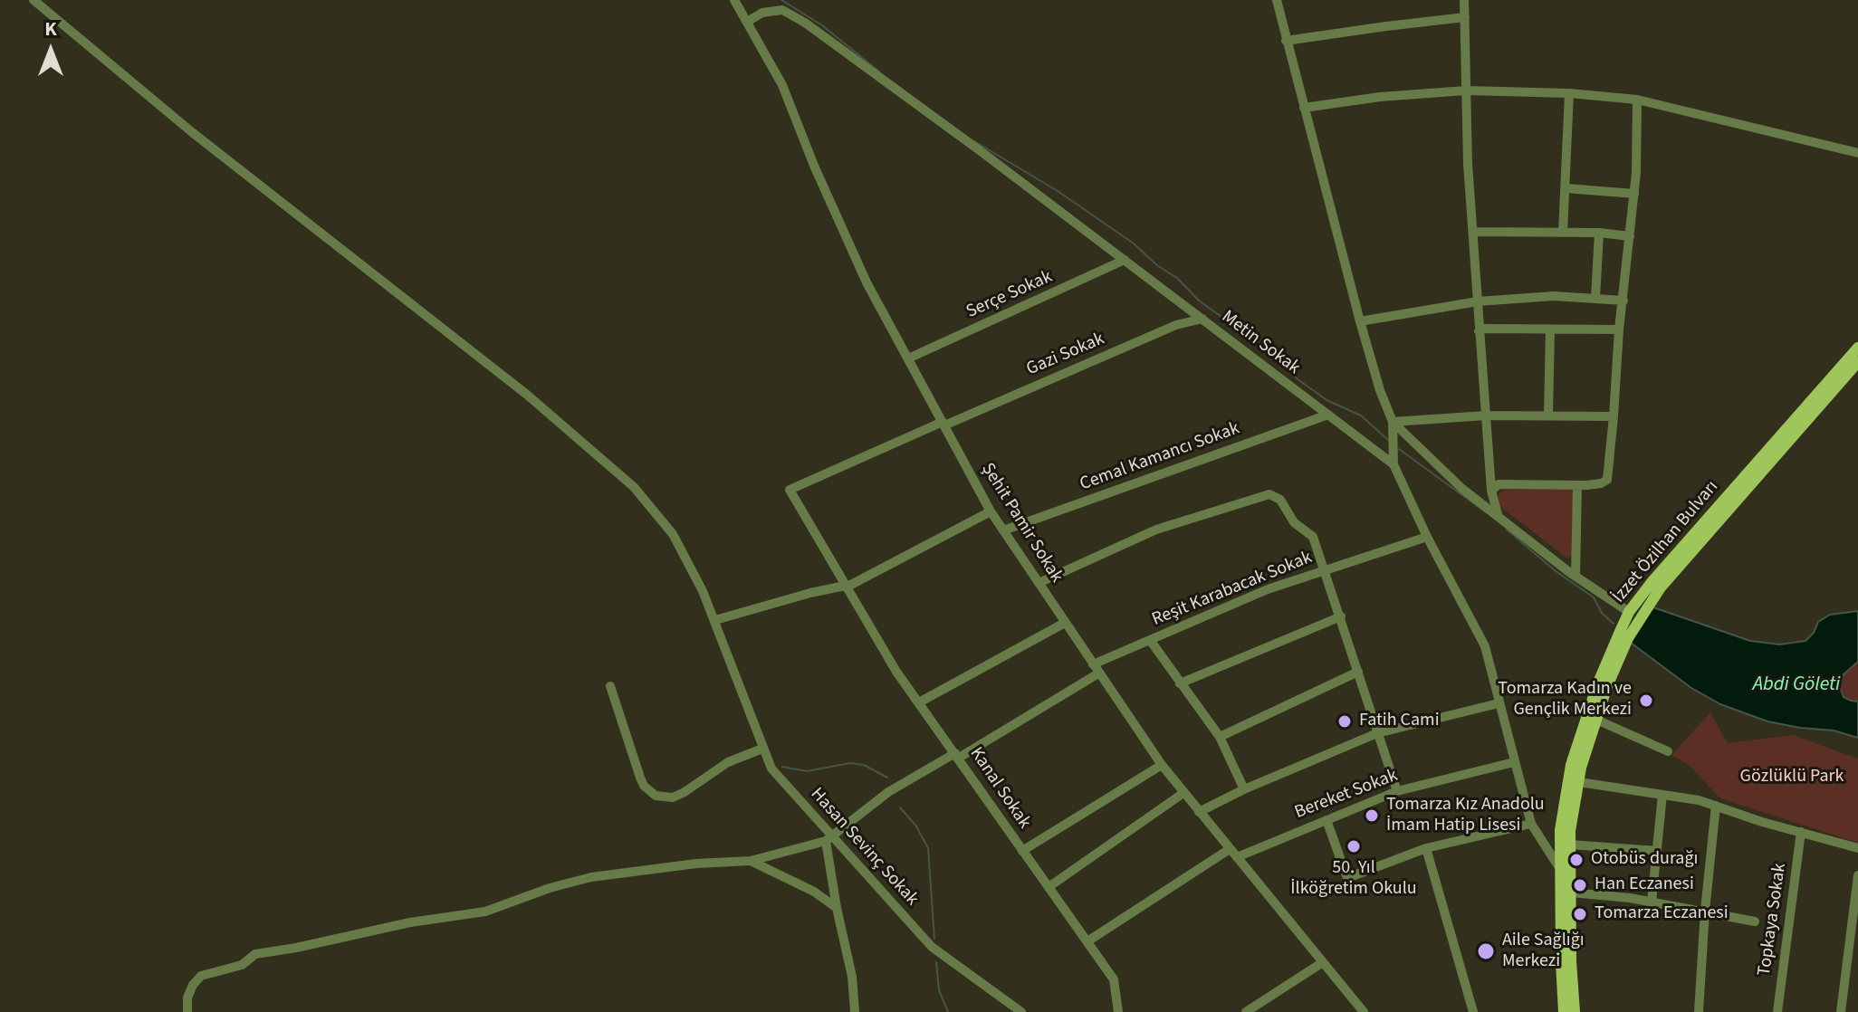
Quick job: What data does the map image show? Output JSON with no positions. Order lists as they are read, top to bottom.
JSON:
{
  "streets": {
    "main road": ["İzzet Özilhan Bulvarı"],
    "street": [
      "Serçe Sokak",
      "Metin Sokak",
      "Gazi Sokak",
      "Cemal Kamancı Sokak",
      "Şehit Pamir Sokak",
      "Reşit Karabacak Sokak",
      "Kanal Sokak",
      "Bereket Sokak",
      "Hasan Sevinç Sokak",
      "Topkaya Sokak"
    ]
  },
  "crossings": [
    ["Serçe Sokak", "Metin Sokak"],
    ["Serçe Sokak", "Şehit Pamir Sokak"],
    ["Metin Sokak", "Gazi Sokak"],
    ["Metin Sokak", "Cemal Kamancı Sokak"],
    ["Metin Sokak", "Şehit Pamir Sokak"],
    ["Metin Sokak", "İzzet Özilhan Bulvarı"],
    ["Metin Sokak", "Reşit Karabacak Sokak"],
    ["Metin Sokak", "Bereket Sokak"],
    ["Gazi Sokak", "Şehit Pamir Sokak"],
    ["Gazi Sokak", "Kanal Sokak"],
    ["Cemal Kamancı Sokak", "Şehit Pamir Sokak"],
    ["Şehit Pamir Sokak", "Reşit Karabacak Sokak"],
    ["Şehit Pamir Sokak", "Bereket Sokak"],
    ["Reşit Karabacak Sokak", "Kanal Sokak"],
    ["Reşit Karabacak Sokak", "Hasan Sevinç Sokak"],
    ["Kanal Sokak", "Bereket Sokak"]
  ],
  "water": ["Abdi Göleti"],
  "parks": ["Gözlüklü Park"],
  "places": [
    "Tomarza Kadın ve Gençlik Merkezi",
    "Fatih Cami",
    "Tomarza Kız Anadolu İmam Hatip Lisesi",
    "50. Yıl İlköğretim Okulu",
    "Otobüs durağı",
    "Han Eczanesi",
    "Tomarza Eczanesi",
    "Aile Sağlığı Merkezi"
  ],
  "north": "top"
}
